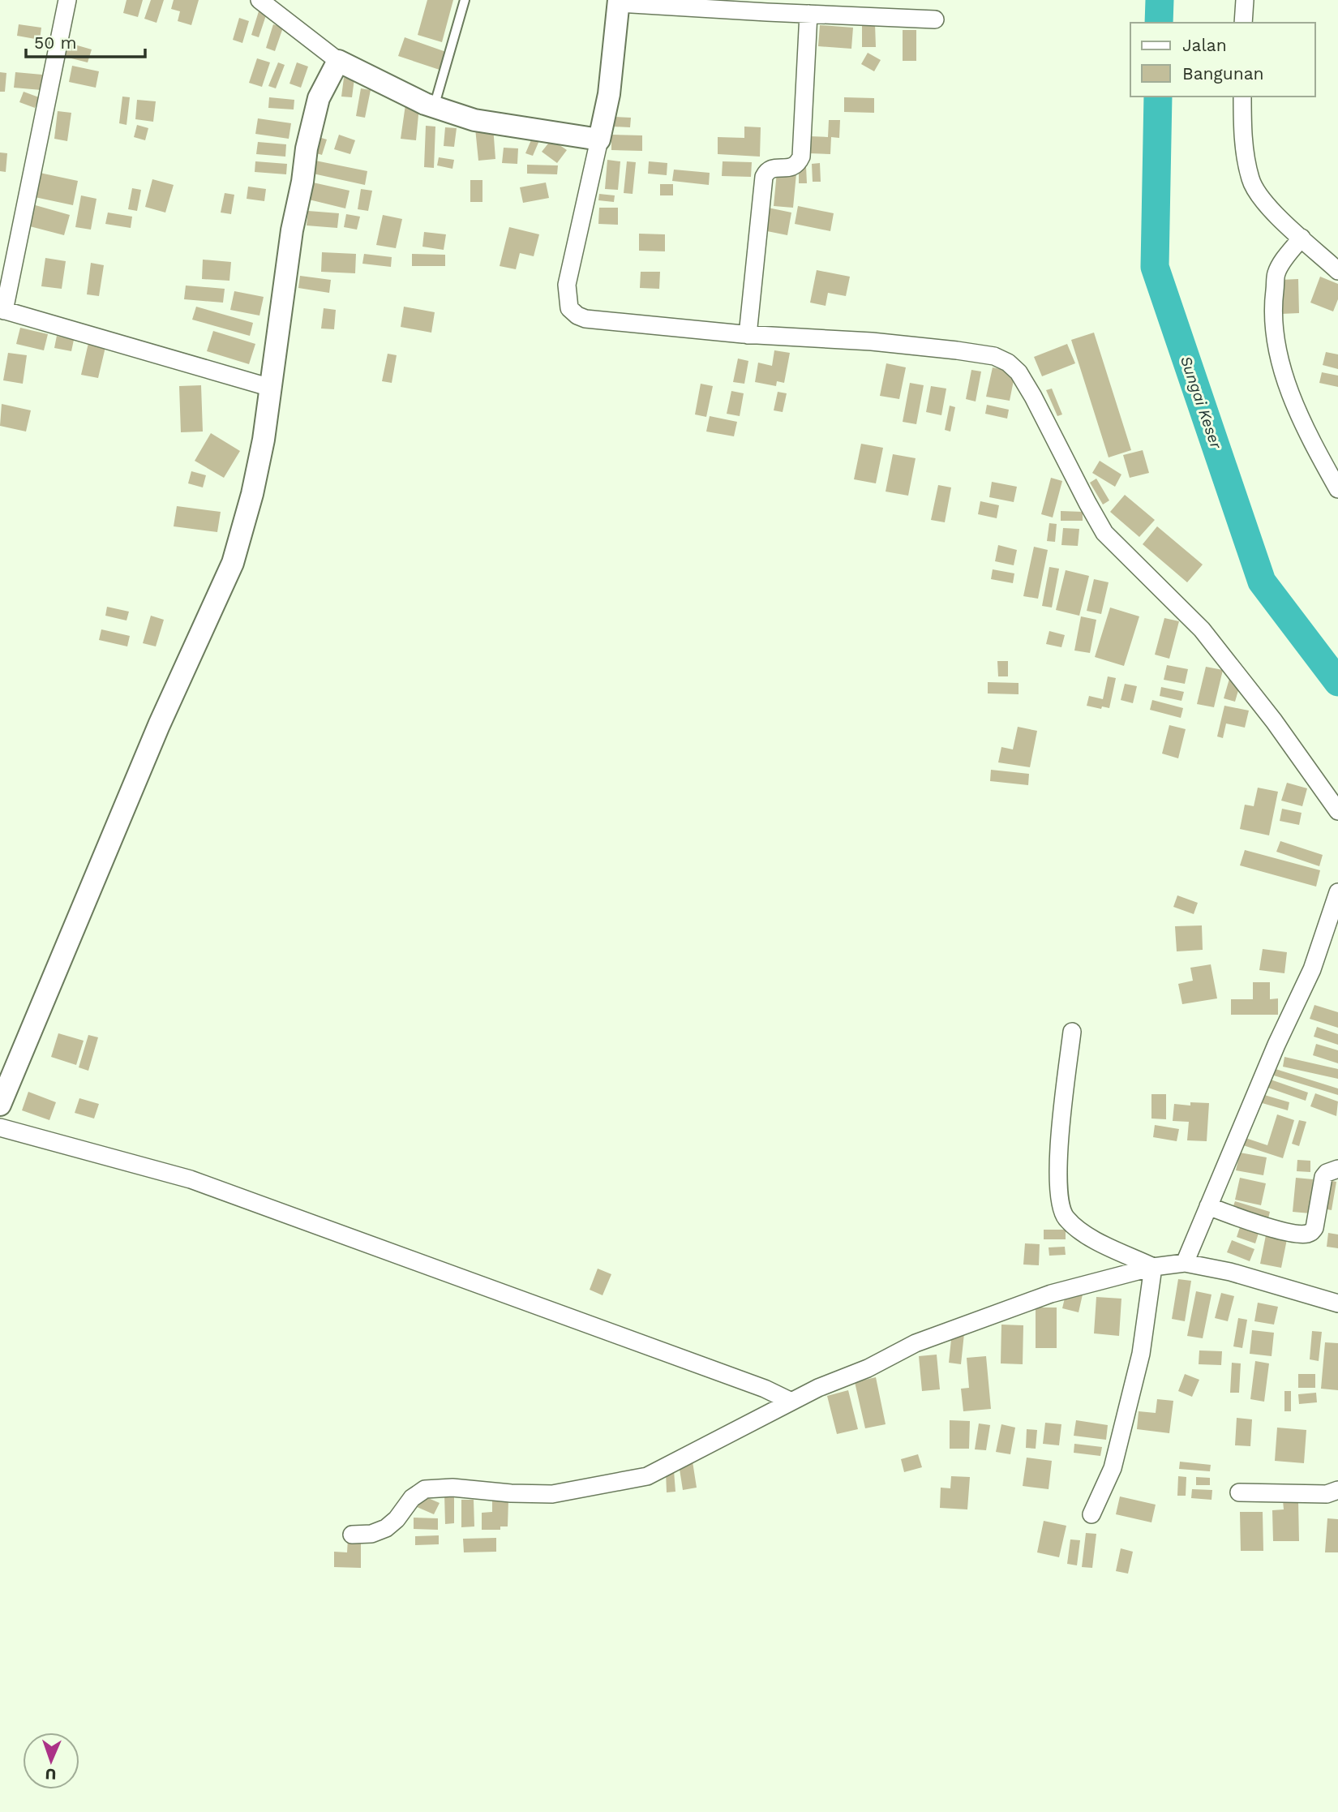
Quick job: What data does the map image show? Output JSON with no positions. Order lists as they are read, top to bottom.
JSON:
{
  "water": ["Sungai Keser"],
  "legend": ["Jalan", "Bangunan"],
  "scale_bar": "50 m",
  "north": "bottom"
}
